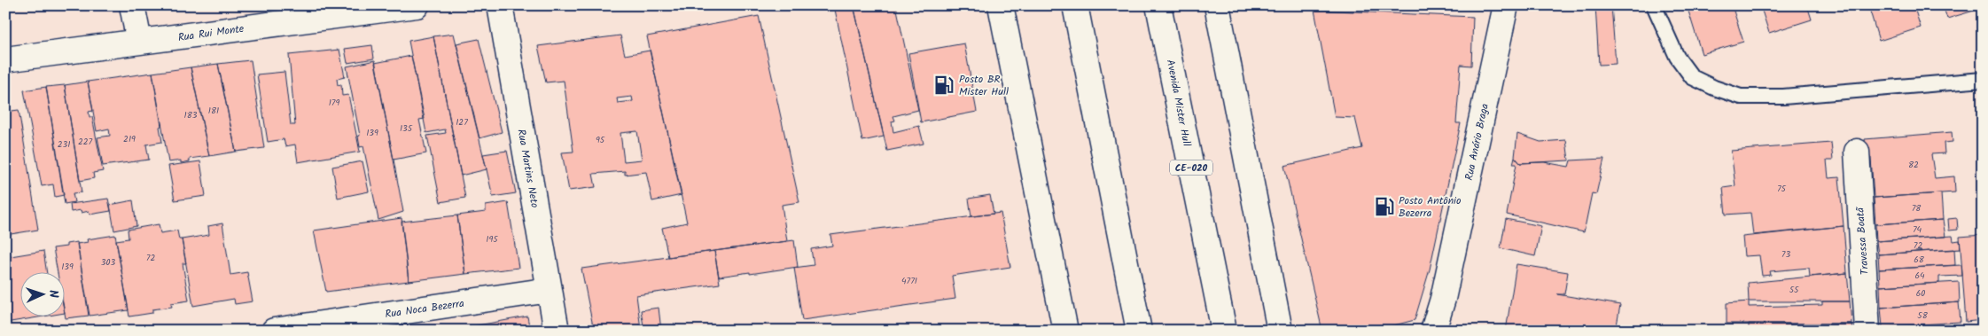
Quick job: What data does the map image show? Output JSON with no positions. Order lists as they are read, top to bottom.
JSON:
{
  "streets": {
    "main road": [
      "Rua Rui Monte",
      "Avenida Mister Hull",
      "Rua Anário Braga",
      "CE-020",
      "Rua Martins Neto",
      "Travessa Boatã",
      "Rua Noca Bezerra"
    ]
  },
  "crossings": [
    ["Rua Martins Neto", "Rua Noca Bezerra"]
  ],
  "places": {
    "fuel station": ["Posto BR Mister Hull", "Posto Antônio Bezerra"]
  },
  "house_numbers": [
    "179",
    "181",
    "183",
    "127",
    "135",
    "139",
    "219",
    "95",
    "227",
    "231",
    "82",
    "75",
    "78",
    "74",
    "195",
    "72",
    "73",
    "72",
    "68",
    "303",
    "139",
    "64",
    "4771",
    "55",
    "60",
    "58"
  ],
  "north": "right"
}
